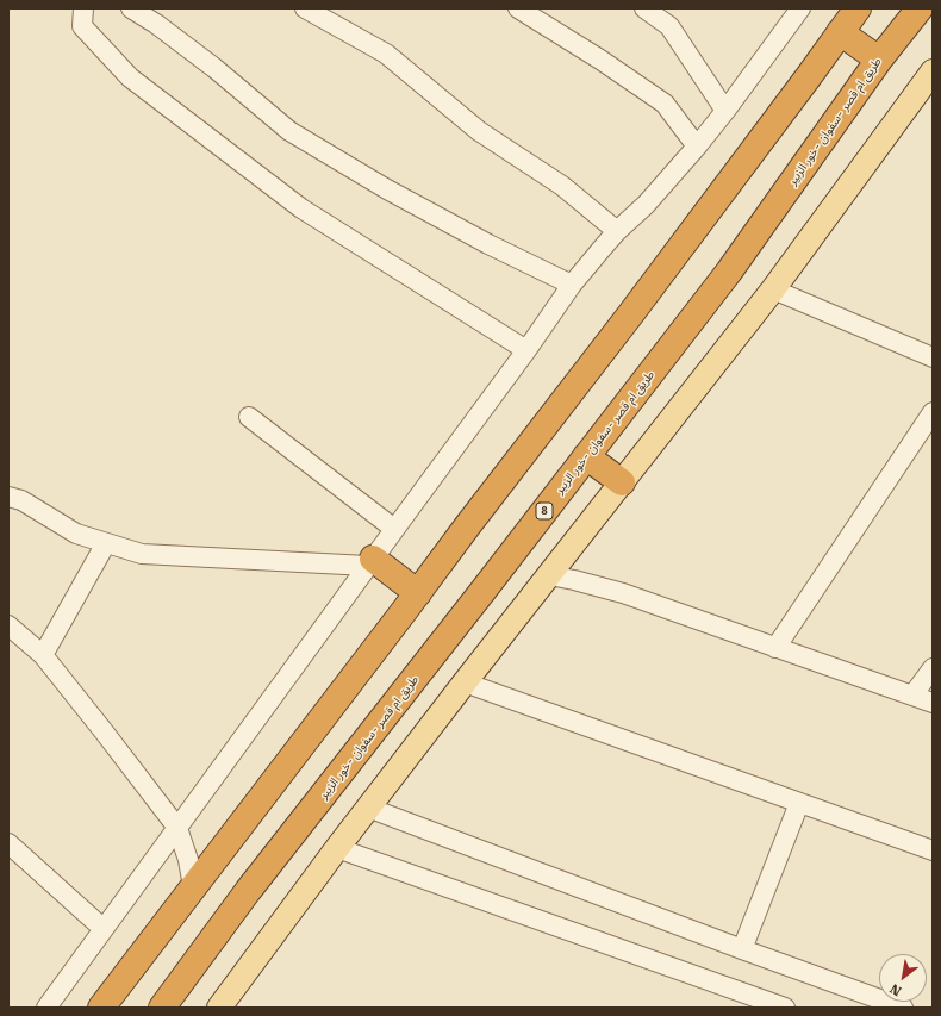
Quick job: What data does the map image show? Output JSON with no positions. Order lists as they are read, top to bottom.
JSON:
{
  "streets": {
    "highway": ["طريق ام قصر -سفوان -خور الزبير", "8"]
  },
  "north": "bottom left"
}
